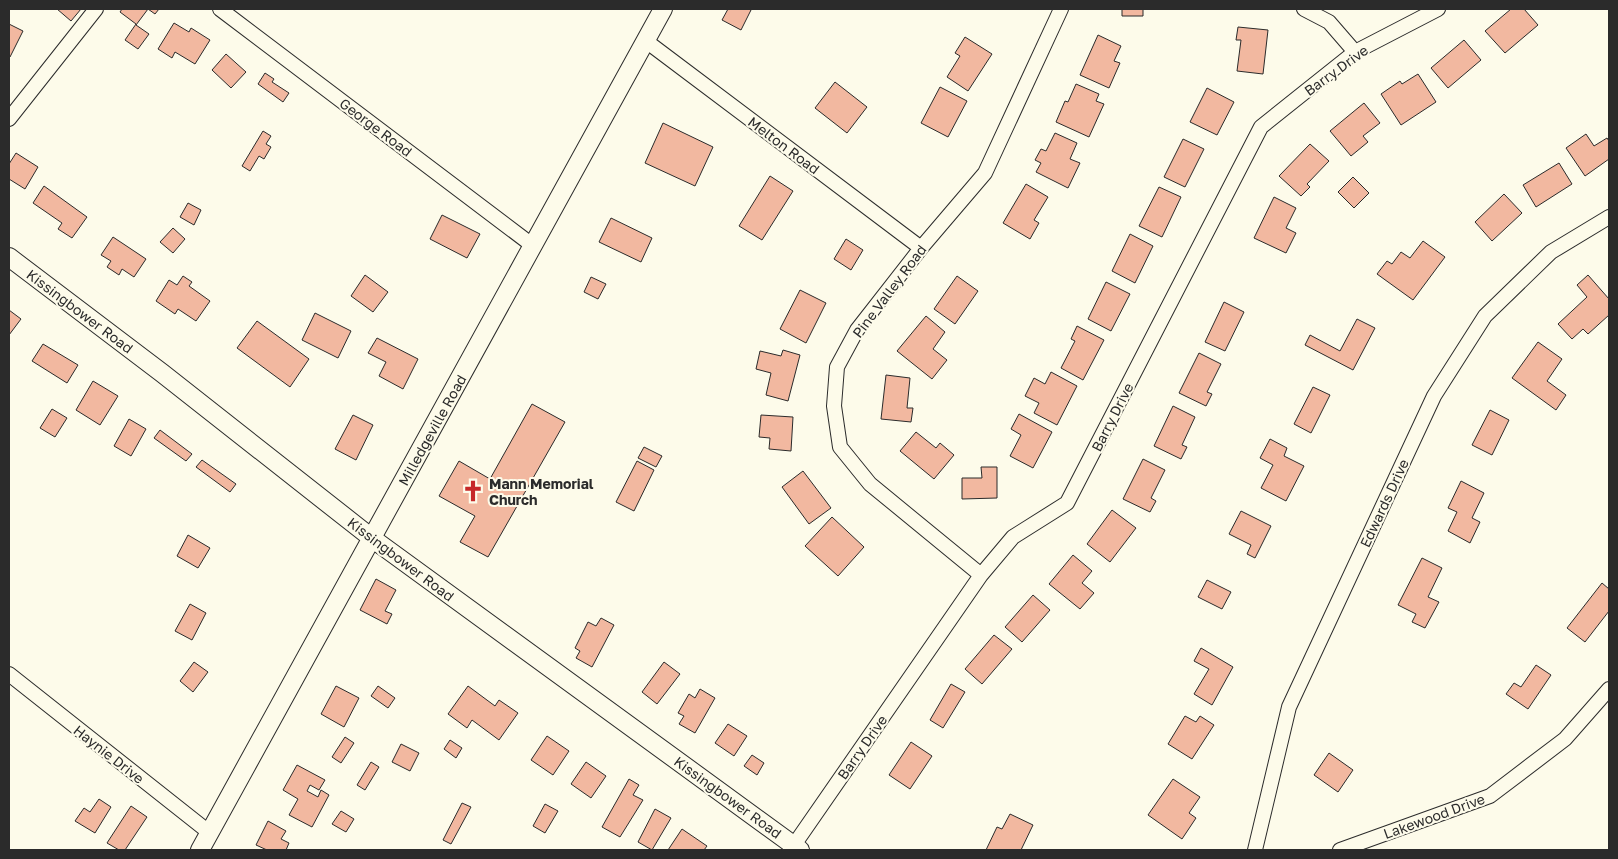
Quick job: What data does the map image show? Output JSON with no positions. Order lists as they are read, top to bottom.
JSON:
{
  "streets": {
    "street": [
      "Barry Drive",
      "George Road",
      "Melton Road",
      "Pine Valley Road",
      "Kissingbower Road",
      "Milledgeville Road",
      "Edwards Drive",
      "Haynie Drive",
      "Lakewood Drive"
    ]
  },
  "crossings": [
    ["Barry Drive", "Pine Valley Road"],
    ["Barry Drive", "Kissingbower Road"],
    ["George Road", "Milledgeville Road"],
    ["Melton Road", "Pine Valley Road"],
    ["Melton Road", "Milledgeville Road"],
    ["Kissingbower Road", "Milledgeville Road"],
    ["Milledgeville Road", "Haynie Drive"]
  ],
  "places": {
    "church": ["Mann Memorial Church"]
  }
}
